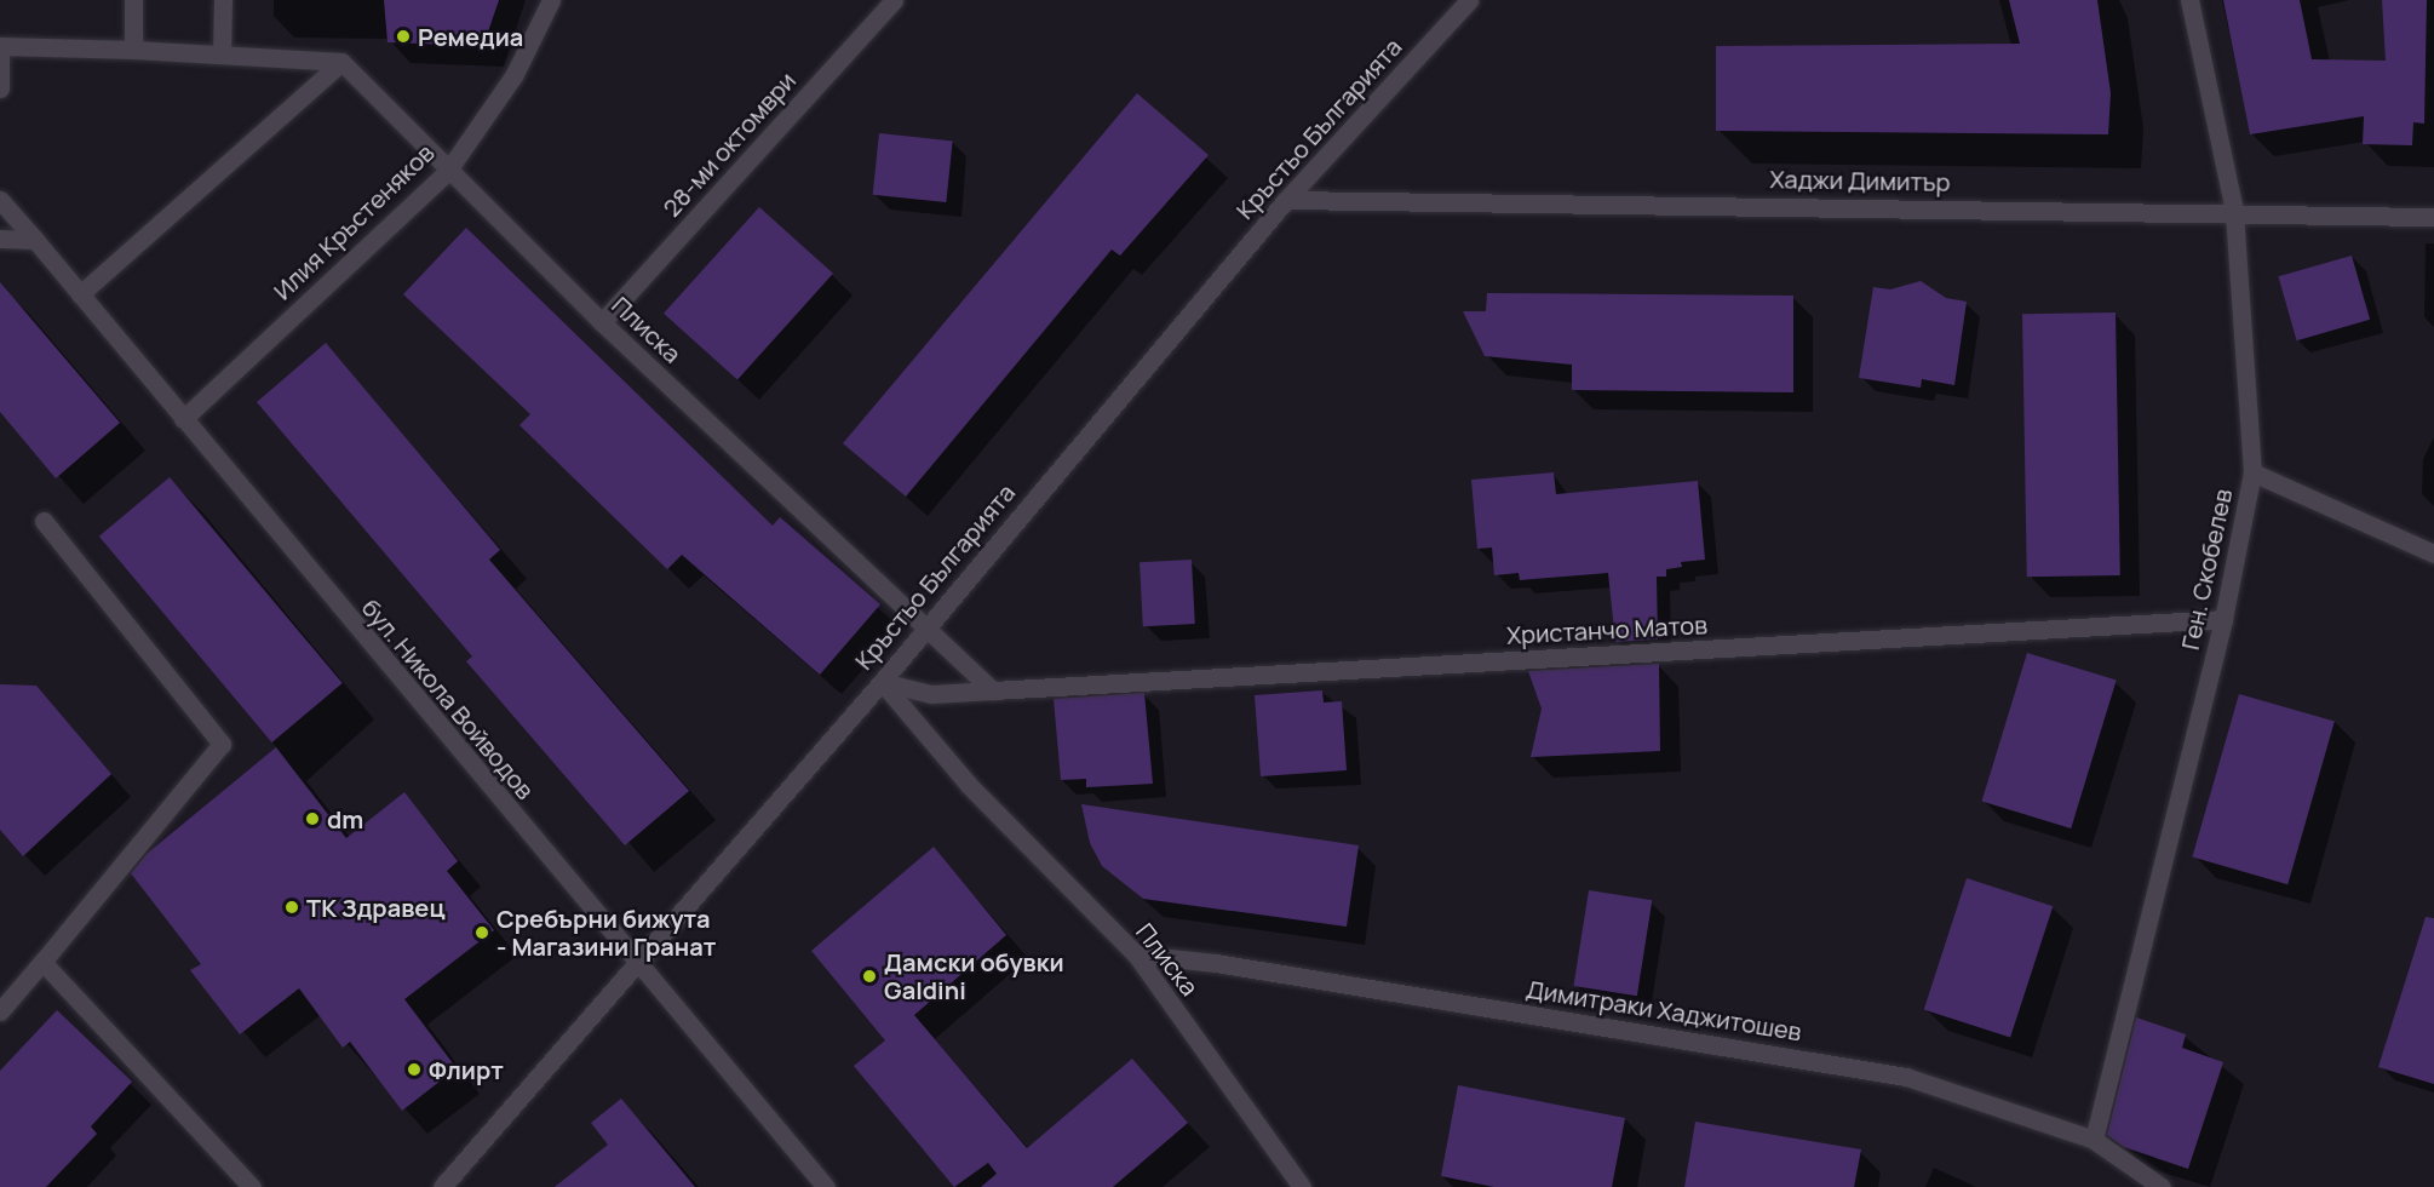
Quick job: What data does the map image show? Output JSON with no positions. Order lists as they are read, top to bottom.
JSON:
{
  "streets": {
    "street": [
      "Кръстьо Българията",
      "28-ми октомври",
      "Хаджи Димитър",
      "Илия Кръстеняков",
      "Плиска",
      "Ген. Скобелев",
      "Христанчо Матов",
      "бул. Никола Войводов",
      "Димитраки Хаджитошев"
    ]
  },
  "crossings": [
    ["Кръстьо Българията", "Хаджи Димитър"],
    ["Кръстьо Българията", "Плиска"],
    ["Кръстьо Българията", "Христанчо Матов"],
    ["Кръстьо Българията", "бул. Никола Войводов"],
    ["28-ми октомври", "Плиска"],
    ["Хаджи Димитър", "Ген. Скобелев"],
    ["Илия Кръстеняков", "Плиска"],
    ["Илия Кръстеняков", "бул. Никола Войводов"],
    ["Плиска", "Христанчо Матов"],
    ["Плиска", "Димитраки Хаджитошев"],
    ["Ген. Скобелев", "Христанчо Матов"],
    ["Ген. Скобелев", "Димитраки Хаджитошев"]
  ],
  "places": [
    "Ремедиа",
    "dm",
    "ТК Здравец",
    "Сребърни бижута - Магазини Гранат",
    "Дамски обувки Galdini",
    "Флирт"
  ]
}
